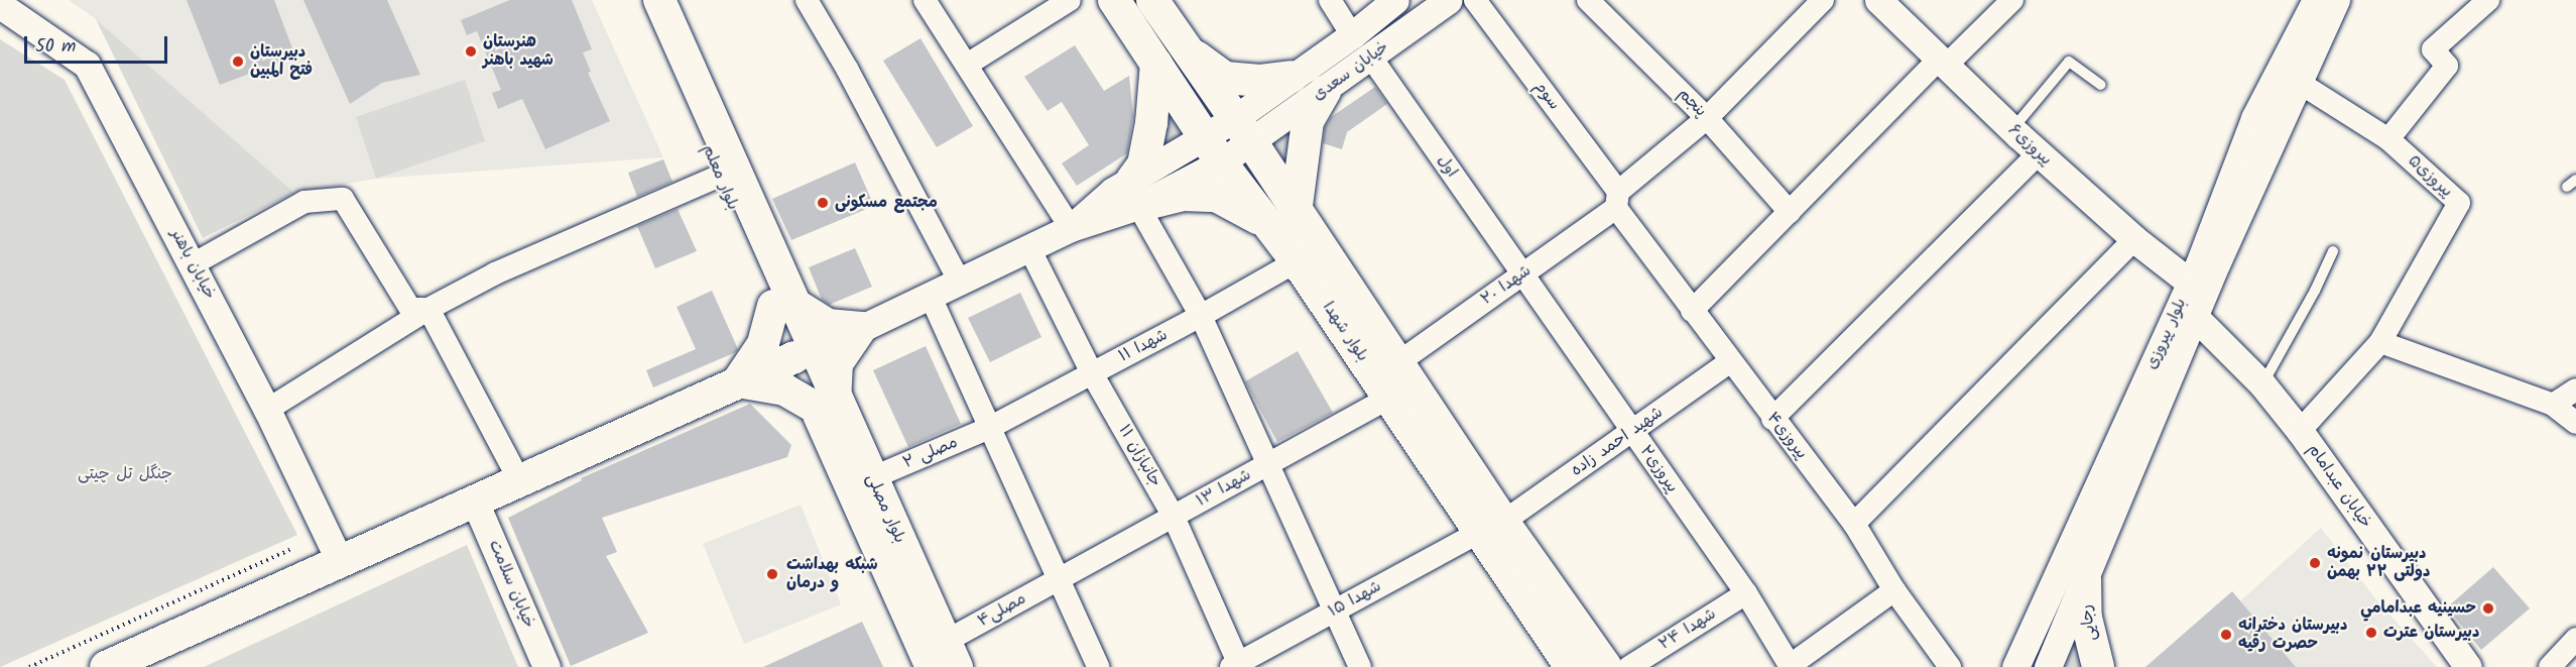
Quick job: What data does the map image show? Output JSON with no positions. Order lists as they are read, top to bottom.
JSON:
{
  "streets": {
    "main road": [
      "بلوار معلم",
      "بلوار شهدا",
      "بلوار مصلی",
      "رجایی"
    ],
    "street": [
      "خیابان سعدی",
      "سوم",
      "پنجم",
      "پیروزی۶",
      "اول",
      "پیروزی۵",
      "خیابان باهنر",
      "شهدا ۲۰",
      "بلوار پیروزی",
      "شهدا ۱۱",
      "پیروزی۴",
      "شهید احمد زاده",
      "مصلی ۲",
      "جانبازان ۱۱",
      "پیروزی۲",
      "خیابان عبدامام",
      "شهدا ۱۳",
      "خیابان سلامت",
      "شهدا ۱۵",
      "مصلی۴",
      "شهدا ۲۴"
    ]
  },
  "crossings": [
    ["خیابان سعدی", "اول"],
    ["خیابان سعدی", "بلوار معلم"],
    ["خیابان سعدی", "بلوار شهدا"],
    ["خیابان سعدی", "جانبازان ۱۱"],
    ["خیابان سعدی", "بلوار مصلی"],
    ["سوم", "شهدا ۲۰"],
    ["سوم", "پیروزی۴"],
    ["پنجم", "شهدا ۲۰"],
    ["پیروزی۶", "بلوار پیروزی"],
    ["اول", "شهدا ۲۰"],
    ["اول", "پیروزی۲"],
    ["پیروزی۵", "بلوار پیروزی"],
    ["بلوار معلم", "بلوار مصلی"],
    ["شهدا ۲۰", "بلوار شهدا"],
    ["شهدا ۲۰", "پیروزی۴"],
    ["شهدا ۲۰", "پیروزی۲"],
    ["بلوار شهدا", "شهدا ۱۱"],
    ["بلوار شهدا", "شهید احمد زاده"],
    ["بلوار شهدا", "شهدا ۱۳"],
    ["بلوار شهدا", "شهدا ۱۵"],
    ["بلوار پیروزی", "خیابان عبدامام"],
    ["بلوار پیروزی", "رجایی"],
    ["شهدا ۱۱", "مصلی ۲"],
    ["شهدا ۱۱", "جانبازان ۱۱"],
    ["پیروزی۴", "شهید احمد زاده"],
    ["شهید احمد زاده", "پیروزی۲"],
    ["شهید احمد زاده", "شهدا ۱۵"],
    ["مصلی ۲", "بلوار مصلی"],
    ["جانبازان ۱۱", "شهدا ۱۳"],
    ["جانبازان ۱۱", "شهدا ۱۵"],
    ["پیروزی۲", "شهدا ۲۴"],
    ["شهدا ۱۳", "مصلی۴"],
    ["بلوار مصلی", "مصلی۴"]
  ],
  "parks": ["جنگل تل چیتی"],
  "places": [
    "هنرستان شهید باهنر",
    "دبیرستان فتح المبین",
    "مجتمع مسکونی",
    "دبیرستان نمونه دولتی ۲۲ بهمن",
    "شبکه بهداشت و درمان",
    "حسينيه عبدامامي",
    "دبیرستان عترت",
    "دبیرستان دخترانه حصرت رقیه"
  ],
  "scale_bar": "50 m"
}
